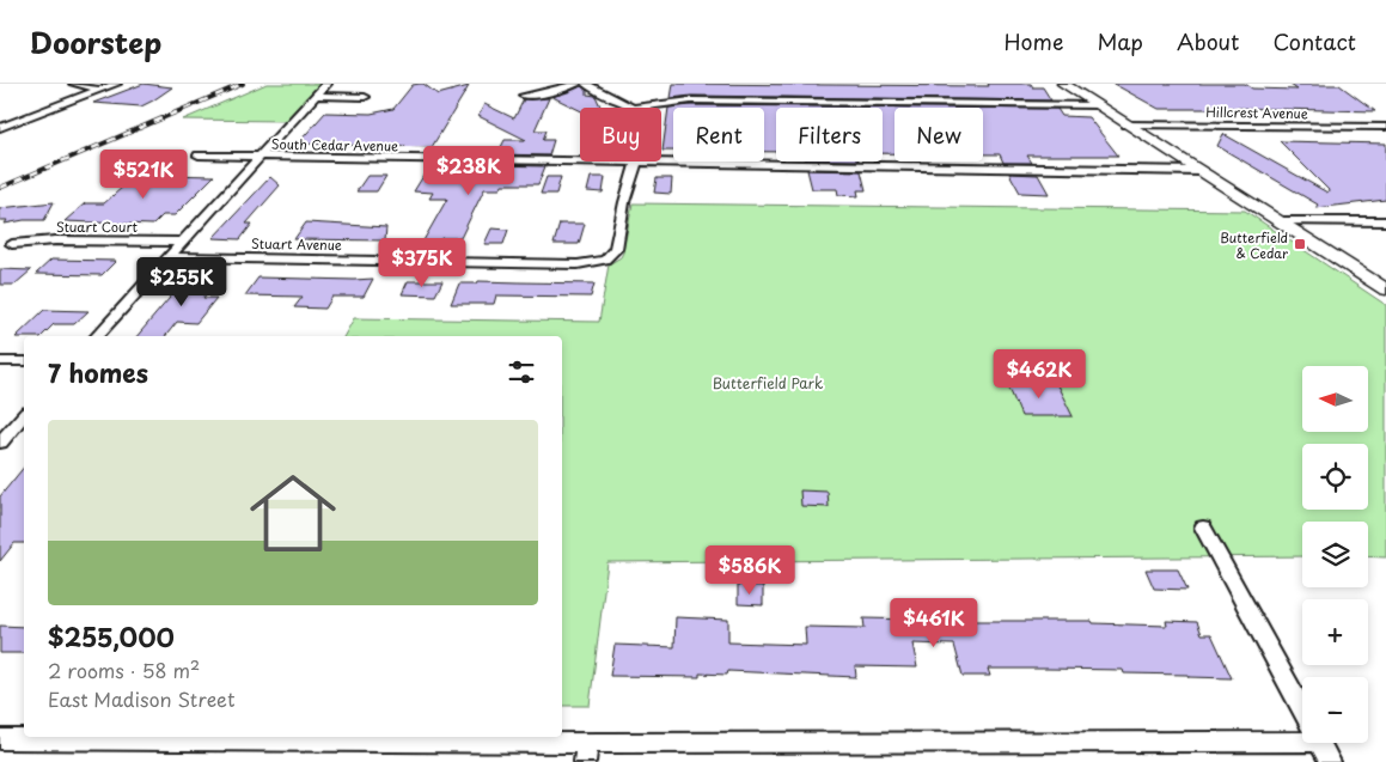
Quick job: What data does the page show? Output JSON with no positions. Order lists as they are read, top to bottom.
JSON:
{
  "streets": {
    "street": [
      "Hillcrest Avenue",
      "South Cedar Avenue",
      "Stuart Court",
      "Stuart Avenue"
    ]
  },
  "crossings": [
    ["South Cedar Avenue", "Stuart Avenue"]
  ],
  "parks": ["Butterfield Park"],
  "places": {
    "transit": ["Butterfield & Cedar"]
  },
  "north": "left",
  "page": {
    "header": "Doorstep",
    "nav": [
      "Home",
      "Map",
      "About",
      "Contact"
    ],
    "chip": [
      "Buy",
      "Rent",
      "Filters",
      "New"
    ],
    "price": [
      "$238K",
      "$521K",
      "$375K",
      "$255K",
      "$462K",
      "$586K",
      "$461K"
    ],
    "heading": "7 homes",
    "map_buttons": ["+", "−"],
    "list": [
      {
        "name": "$255,000",
        "note": "2 rooms · 58 m² · East Madison Street"
      }
    ]
  }
}
